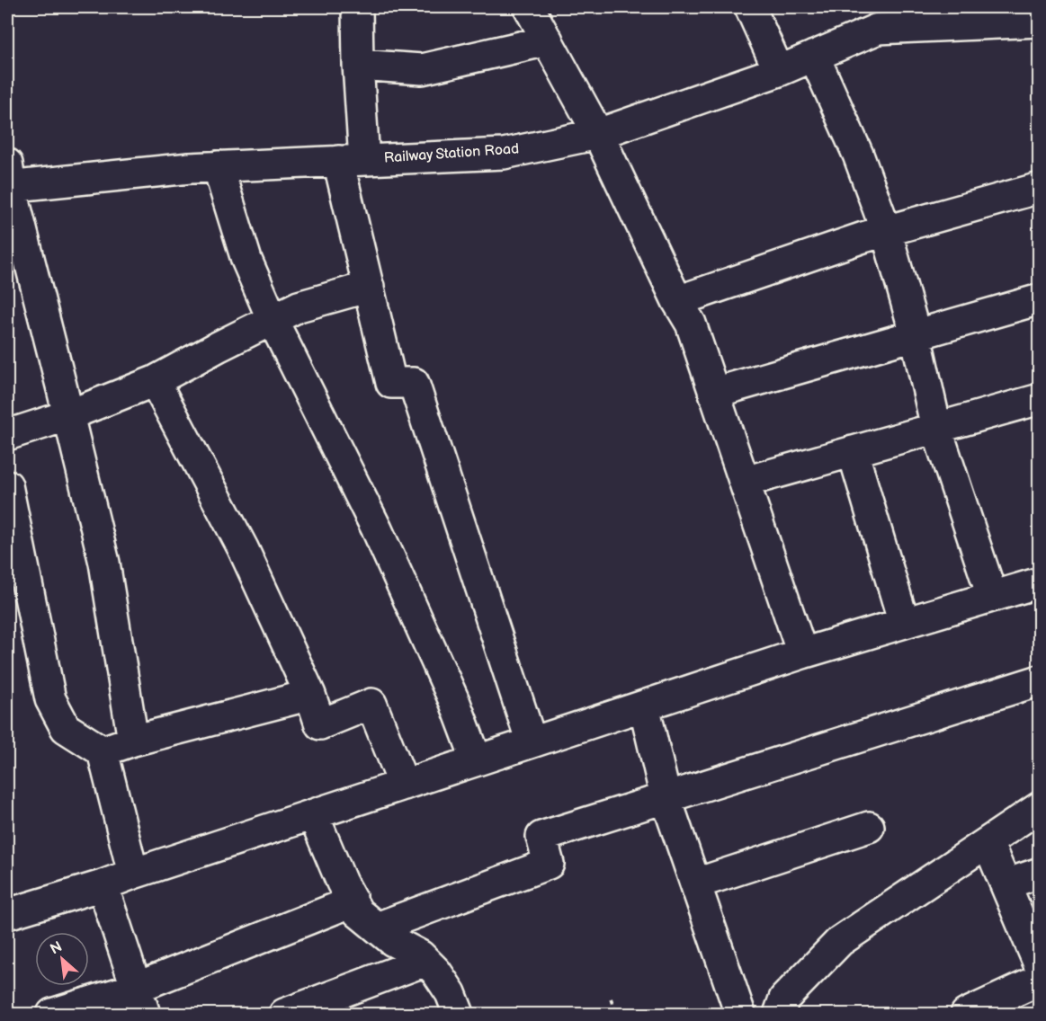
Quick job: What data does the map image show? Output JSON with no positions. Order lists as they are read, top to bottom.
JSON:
{
  "streets": {
    "street": ["Railway Station Road"]
  },
  "north": "top left"
}
